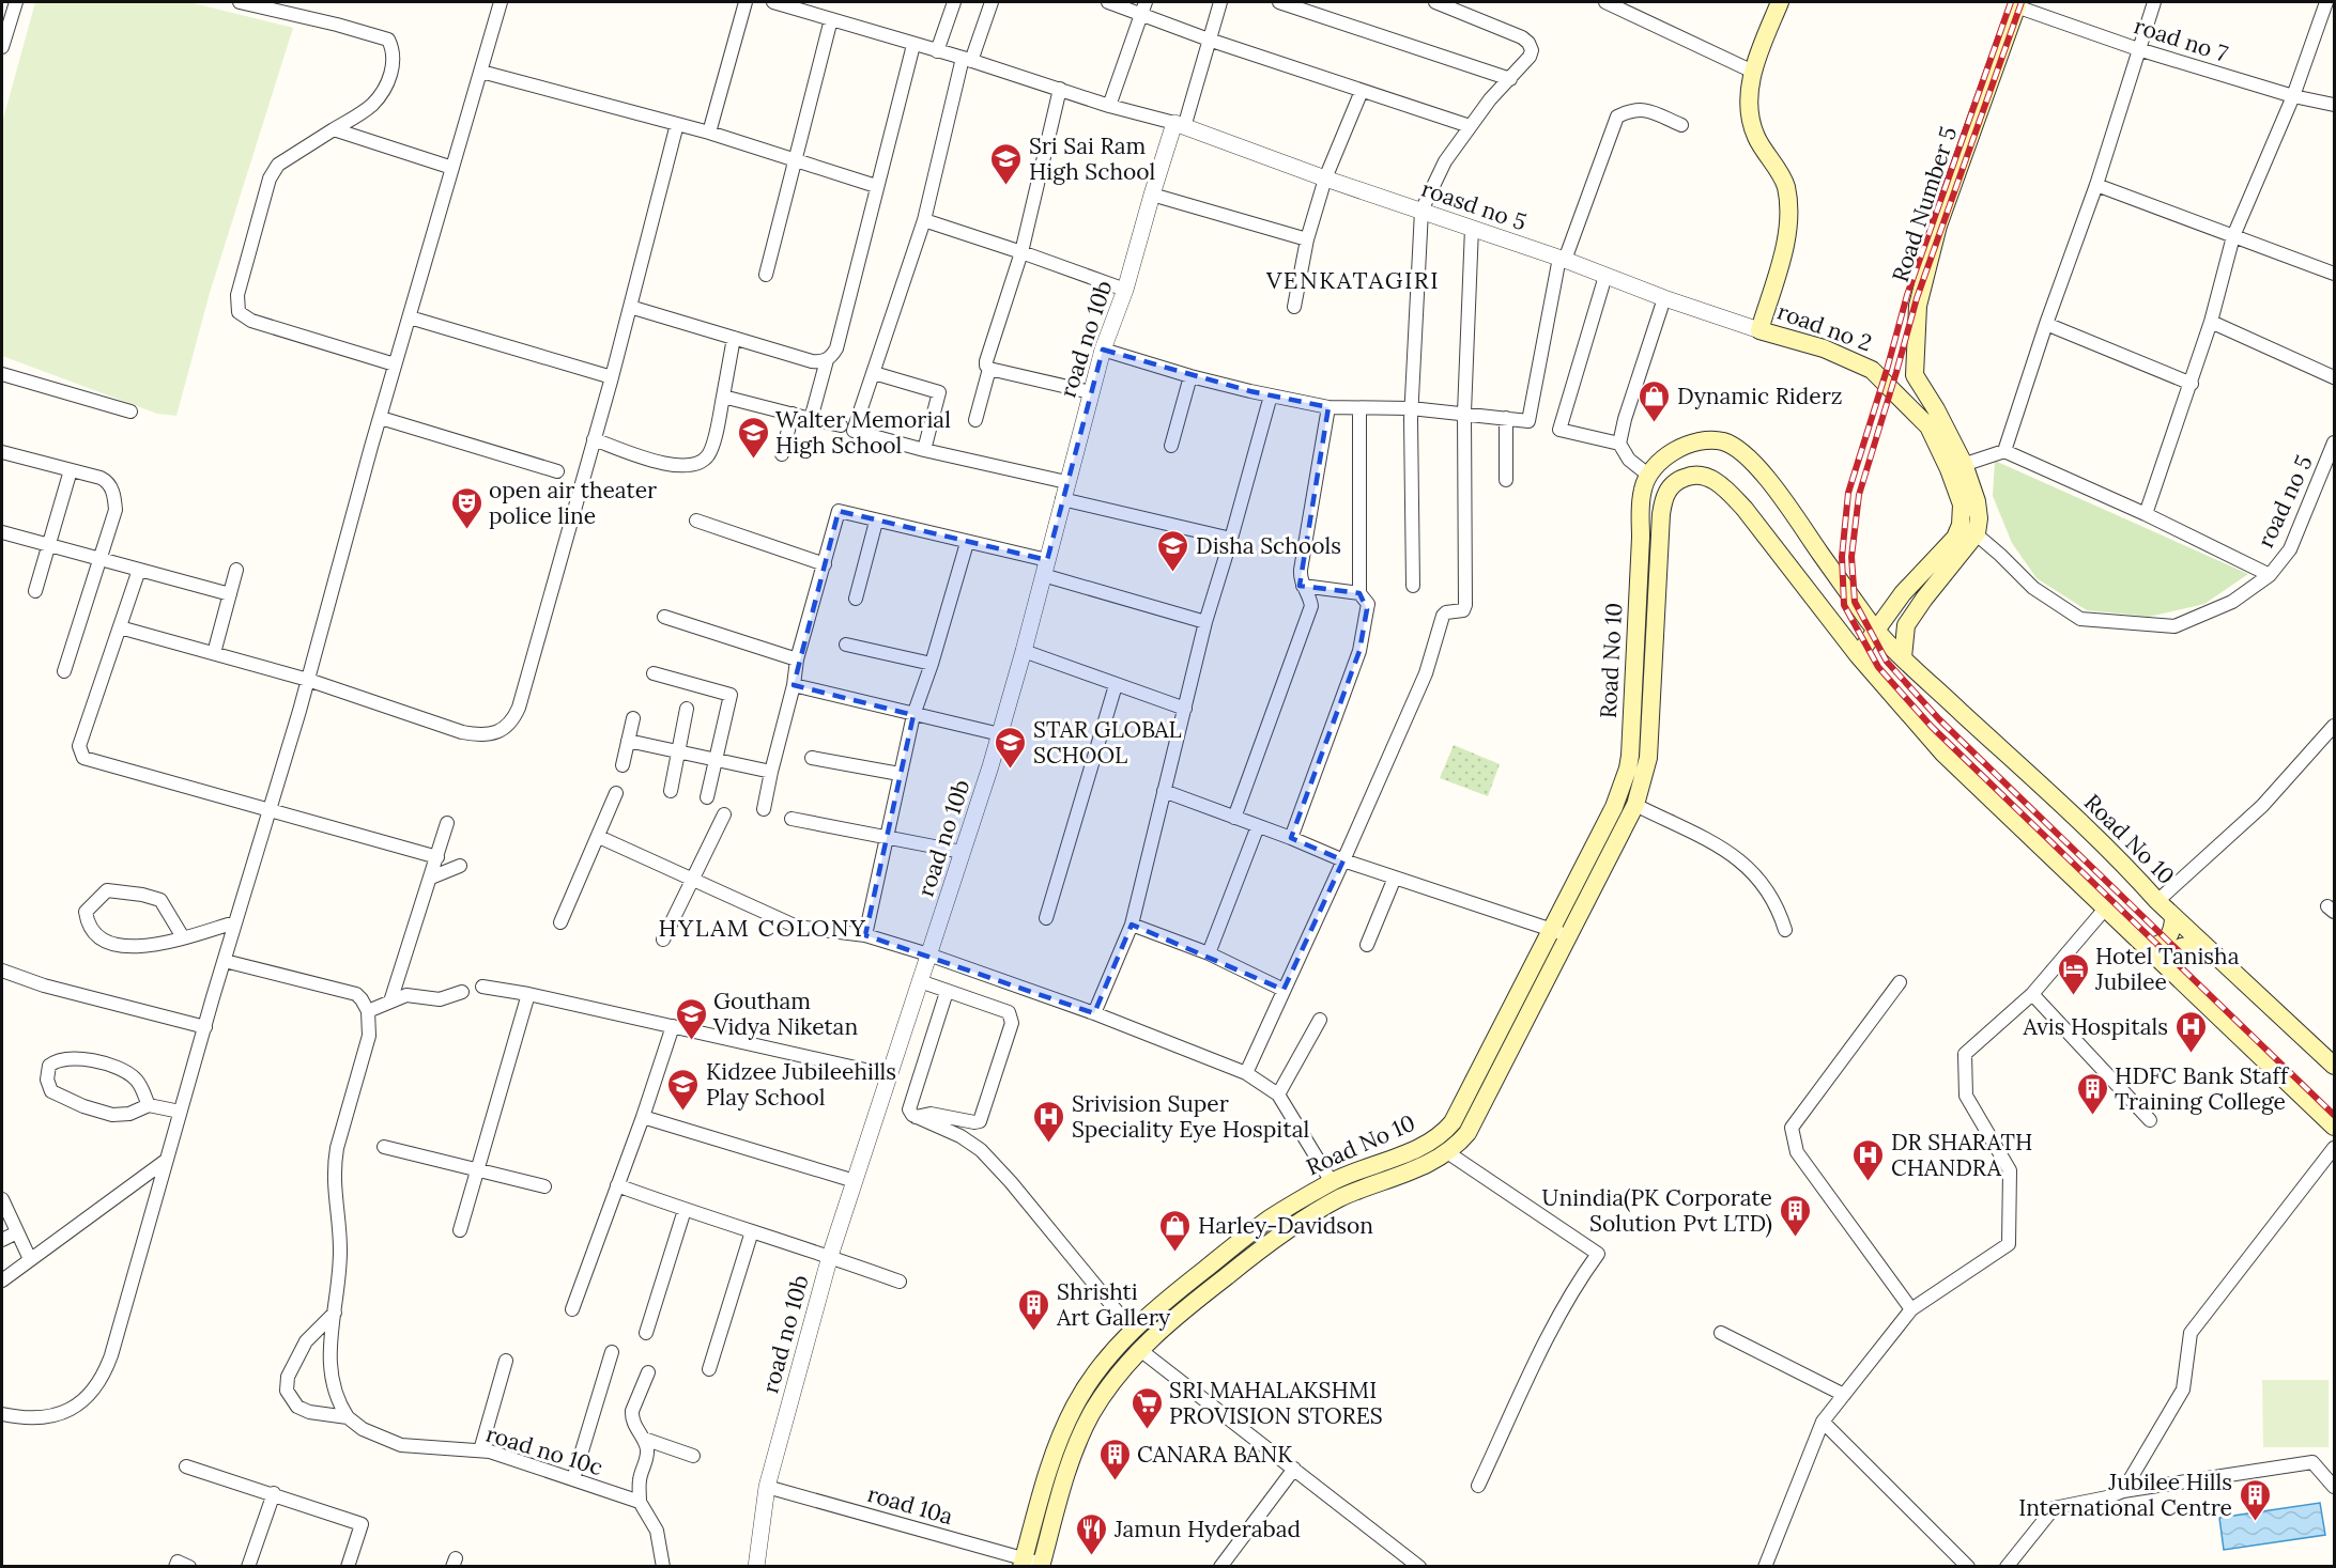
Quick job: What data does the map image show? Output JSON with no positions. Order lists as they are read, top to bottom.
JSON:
{
  "streets": {
    "main road": ["Road Number 5", "road no 2", "Road No 10"],
    "street": [
      "road no 7",
      "roasd no 5",
      "road no 10b",
      "road no 5",
      "road no 10c",
      "road 10a"
    ]
  },
  "crossings": [
    ["road no 7", "Road Number 5"],
    ["roasd no 5", "road no 2"],
    ["roasd no 5", "road no 10b"],
    ["road no 10b", "road 10a"],
    ["Road No 10", "road 10a"]
  ],
  "districts": ["VENKATAGIRI", "HYLAM COLONY"],
  "places": {
    "school or university": [
      "Sri Sai Ram High School",
      "Walter Memorial High School",
      "Disha Schools",
      "STAR GLOBAL SCHOOL",
      "Goutham Vidya Niketan",
      "Kidzee Jubileehills Play School"
    ],
    "shop": ["Dynamic Riderz", "Harley-Davidson"],
    "theatre": ["open air theater police line"],
    "hotel": ["Hotel Tanisha Jubilee"],
    "hospital": ["Avis Hospitals", "Srivision Super Speciality Eye Hospital", "DR SHARATH CHANDRA"],
    "building": [
      "HDFC Bank Staff Training College",
      "Unindia(PK Corporate Solution Pvt LTD)",
      "Shrishti Art Gallery",
      "CANARA BANK",
      "Jubilee Hills International Centre"
    ],
    "supermarket": ["SRI MAHALAKSHMI PROVISION STORES"],
    "restaurant": ["Jamun Hyderabad"]
  }
}
